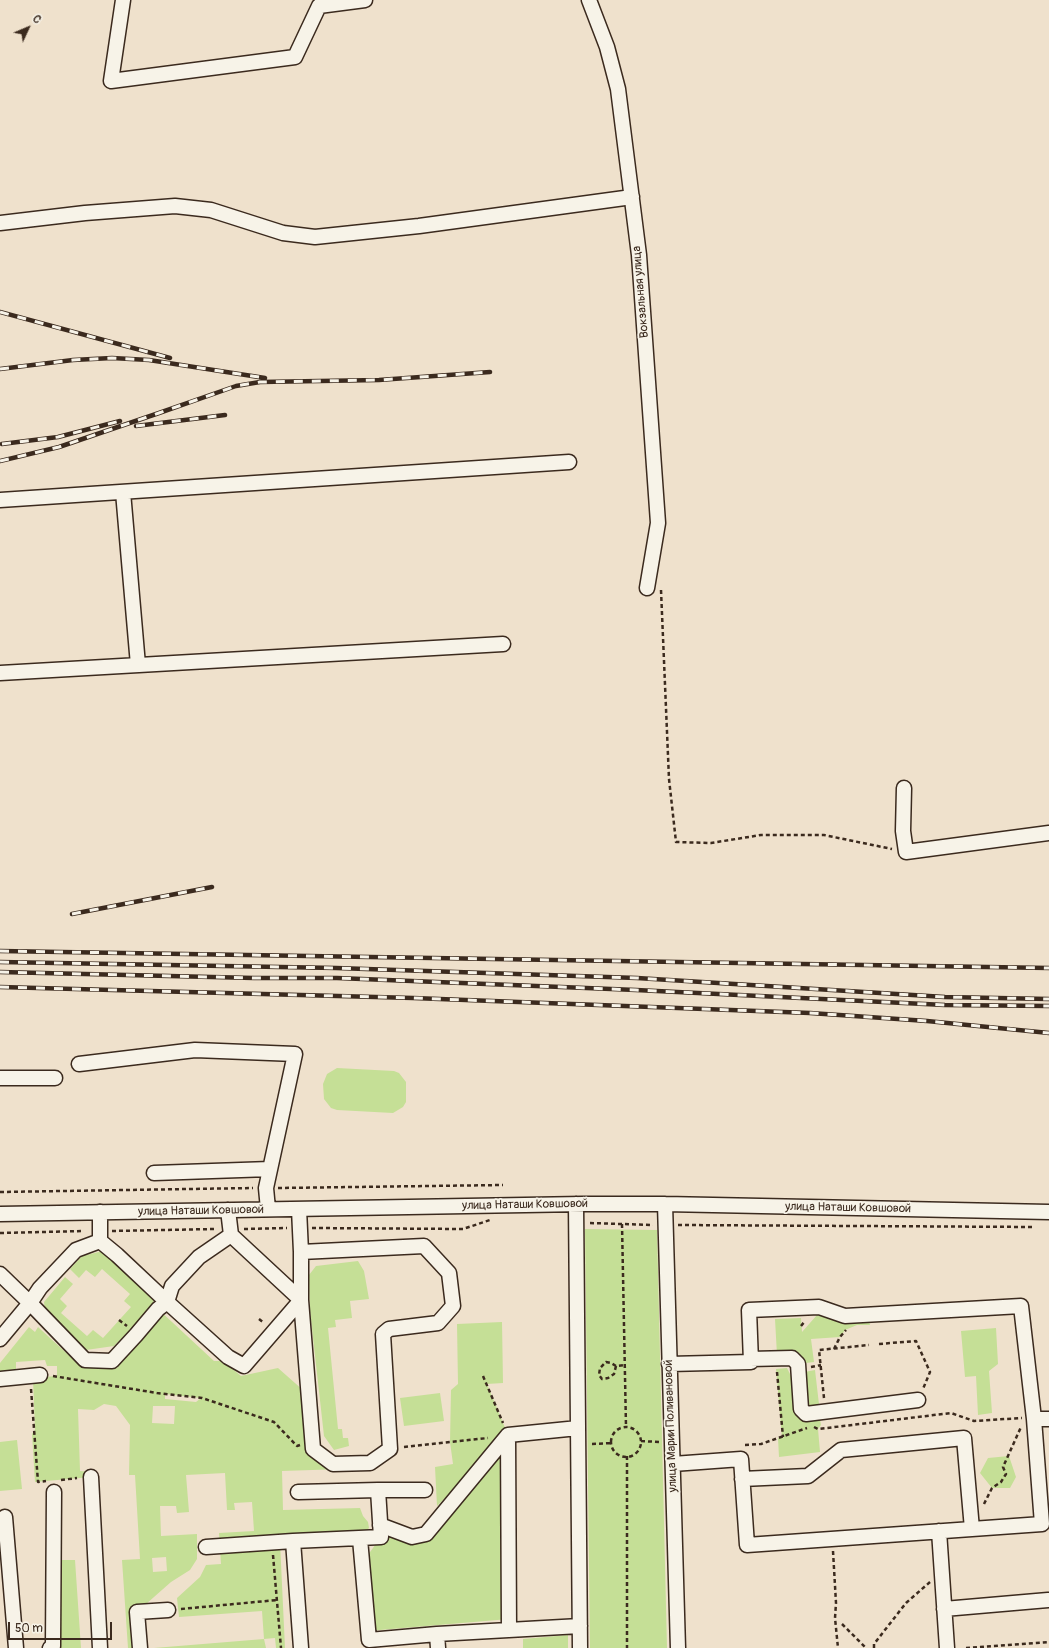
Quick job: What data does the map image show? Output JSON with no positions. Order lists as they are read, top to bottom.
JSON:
{
  "streets": {
    "street": ["Вокзальная улица", "улица Наташи Ковшовой", "улица Марии Поливановой"]
  },
  "crossings": [
    ["улица Наташи Ковшовой", "улица Марии Поливановой"]
  ],
  "scale_bar": "50 m",
  "north": "top right"
}
